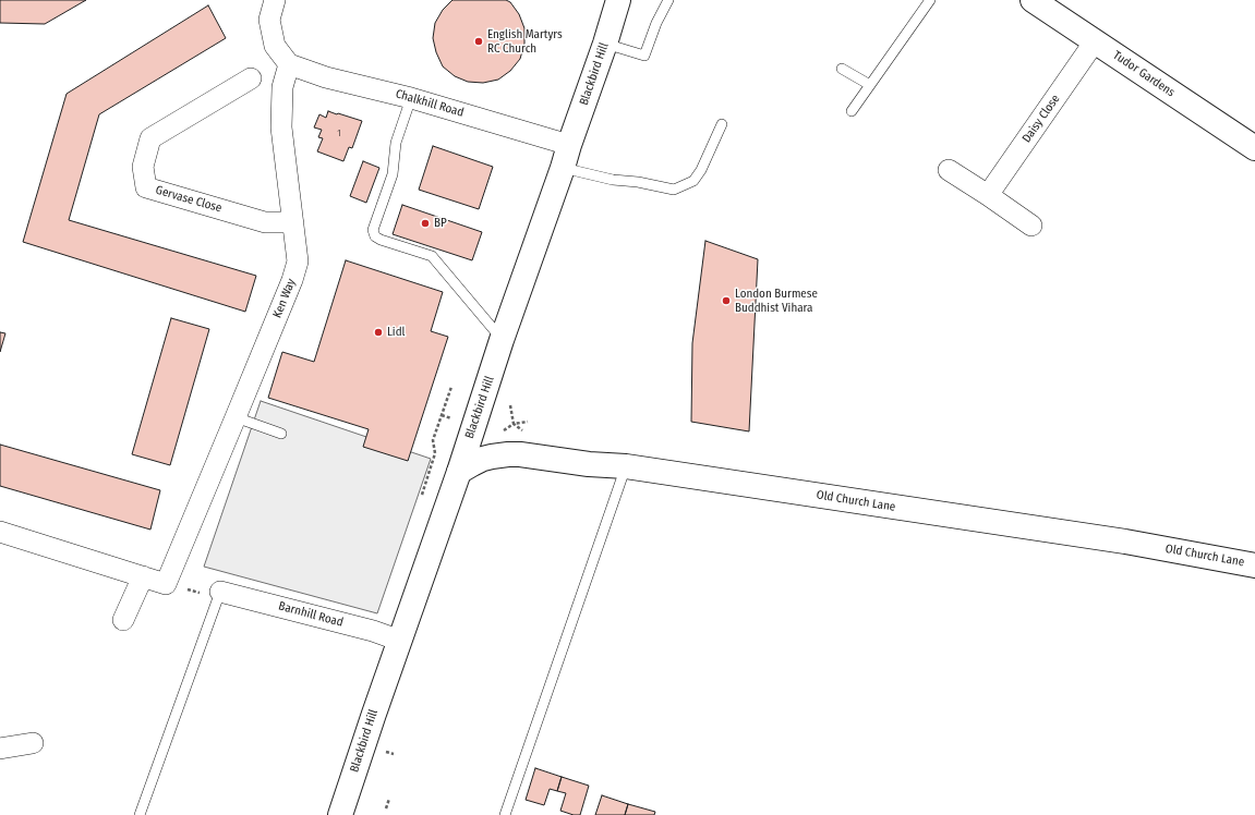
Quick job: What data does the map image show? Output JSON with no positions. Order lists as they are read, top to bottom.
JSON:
{
  "streets": {
    "main road": ["Blackbird Hill", "Tudor Gardens", "Old Church Lane"],
    "street": [
      "Chalkhill Road",
      "Daisy Close",
      "Gervase Close",
      "Ken Way",
      "Barnhill Road"
    ]
  },
  "crossings": [
    ["Blackbird Hill", "Chalkhill Road"],
    ["Blackbird Hill", "Old Church Lane"],
    ["Blackbird Hill", "Barnhill Road"],
    ["Tudor Gardens", "Daisy Close"],
    ["Chalkhill Road", "Ken Way"],
    ["Gervase Close", "Ken Way"]
  ],
  "places": [
    "English Martyrs RC Church",
    "BP",
    "London Burmese Buddhist Vihara",
    "Lidl"
  ],
  "house_numbers": ["1"]
}
